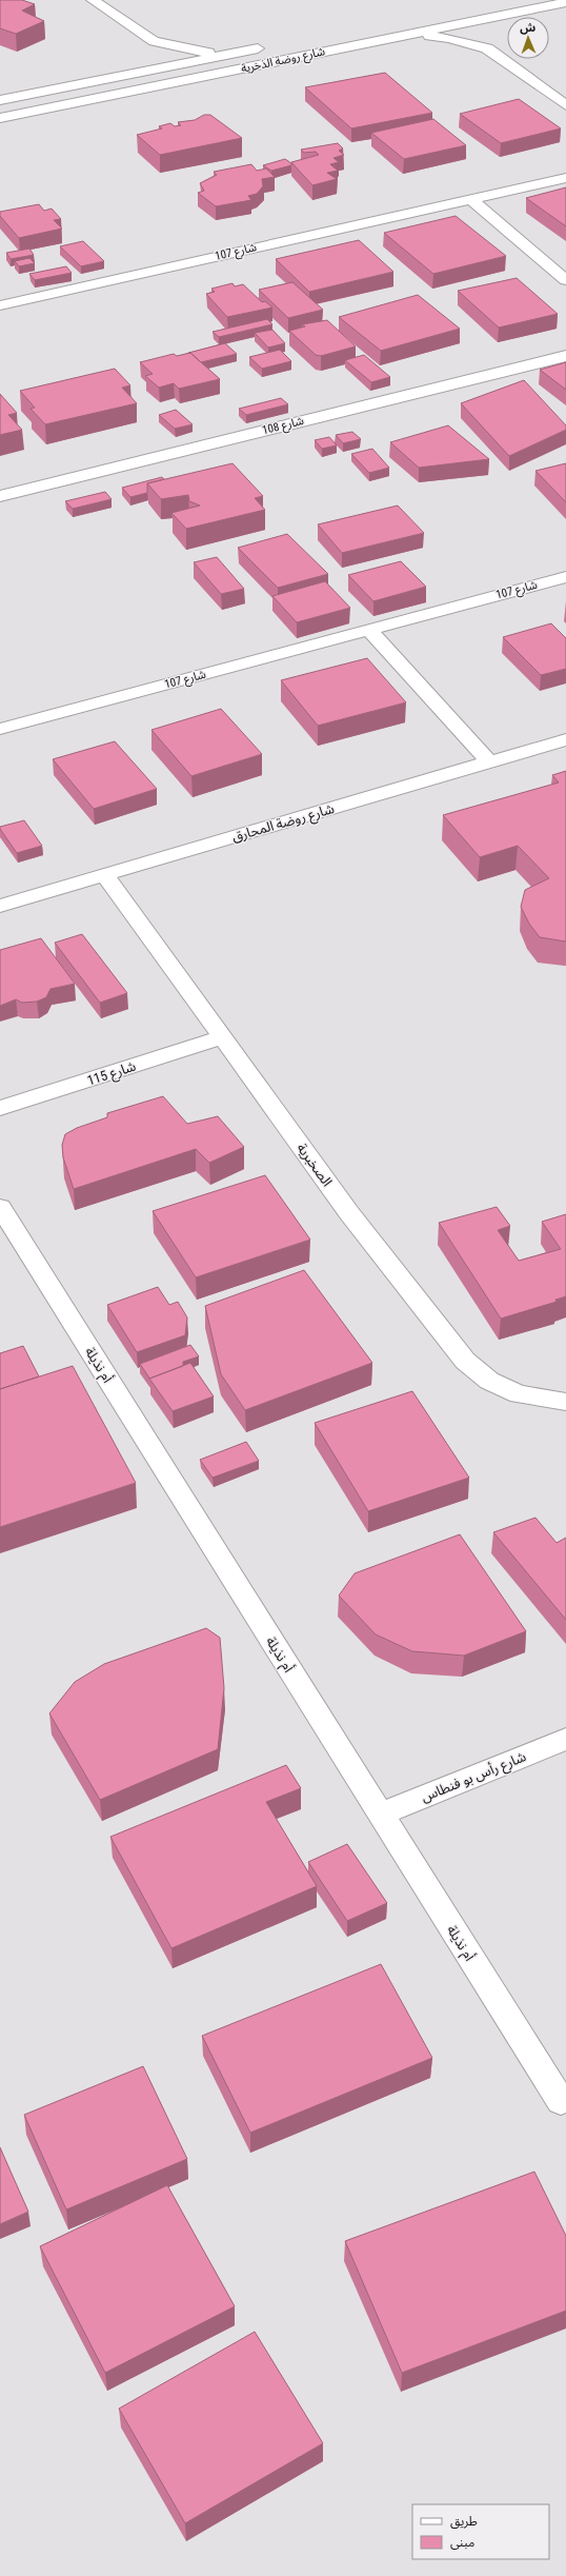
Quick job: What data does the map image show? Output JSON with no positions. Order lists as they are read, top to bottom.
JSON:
{
  "streets": {
    "street": [
      "شارع روضة الذخرية",
      "شارع 107",
      "شارع 108",
      "شارع روضة المحارق",
      "شارع 115",
      "الصخبرية",
      "أم نذيلة",
      "شارع رأس بو فنطاس"
    ]
  },
  "crossings": [
    ["شارع روضة المحارق", "الصخبرية"],
    ["شارع 115", "الصخبرية"],
    ["أم نذيلة", "شارع رأس بو فنطاس"]
  ],
  "legend": ["طريق", "مبنى"],
  "north": "top"
}
